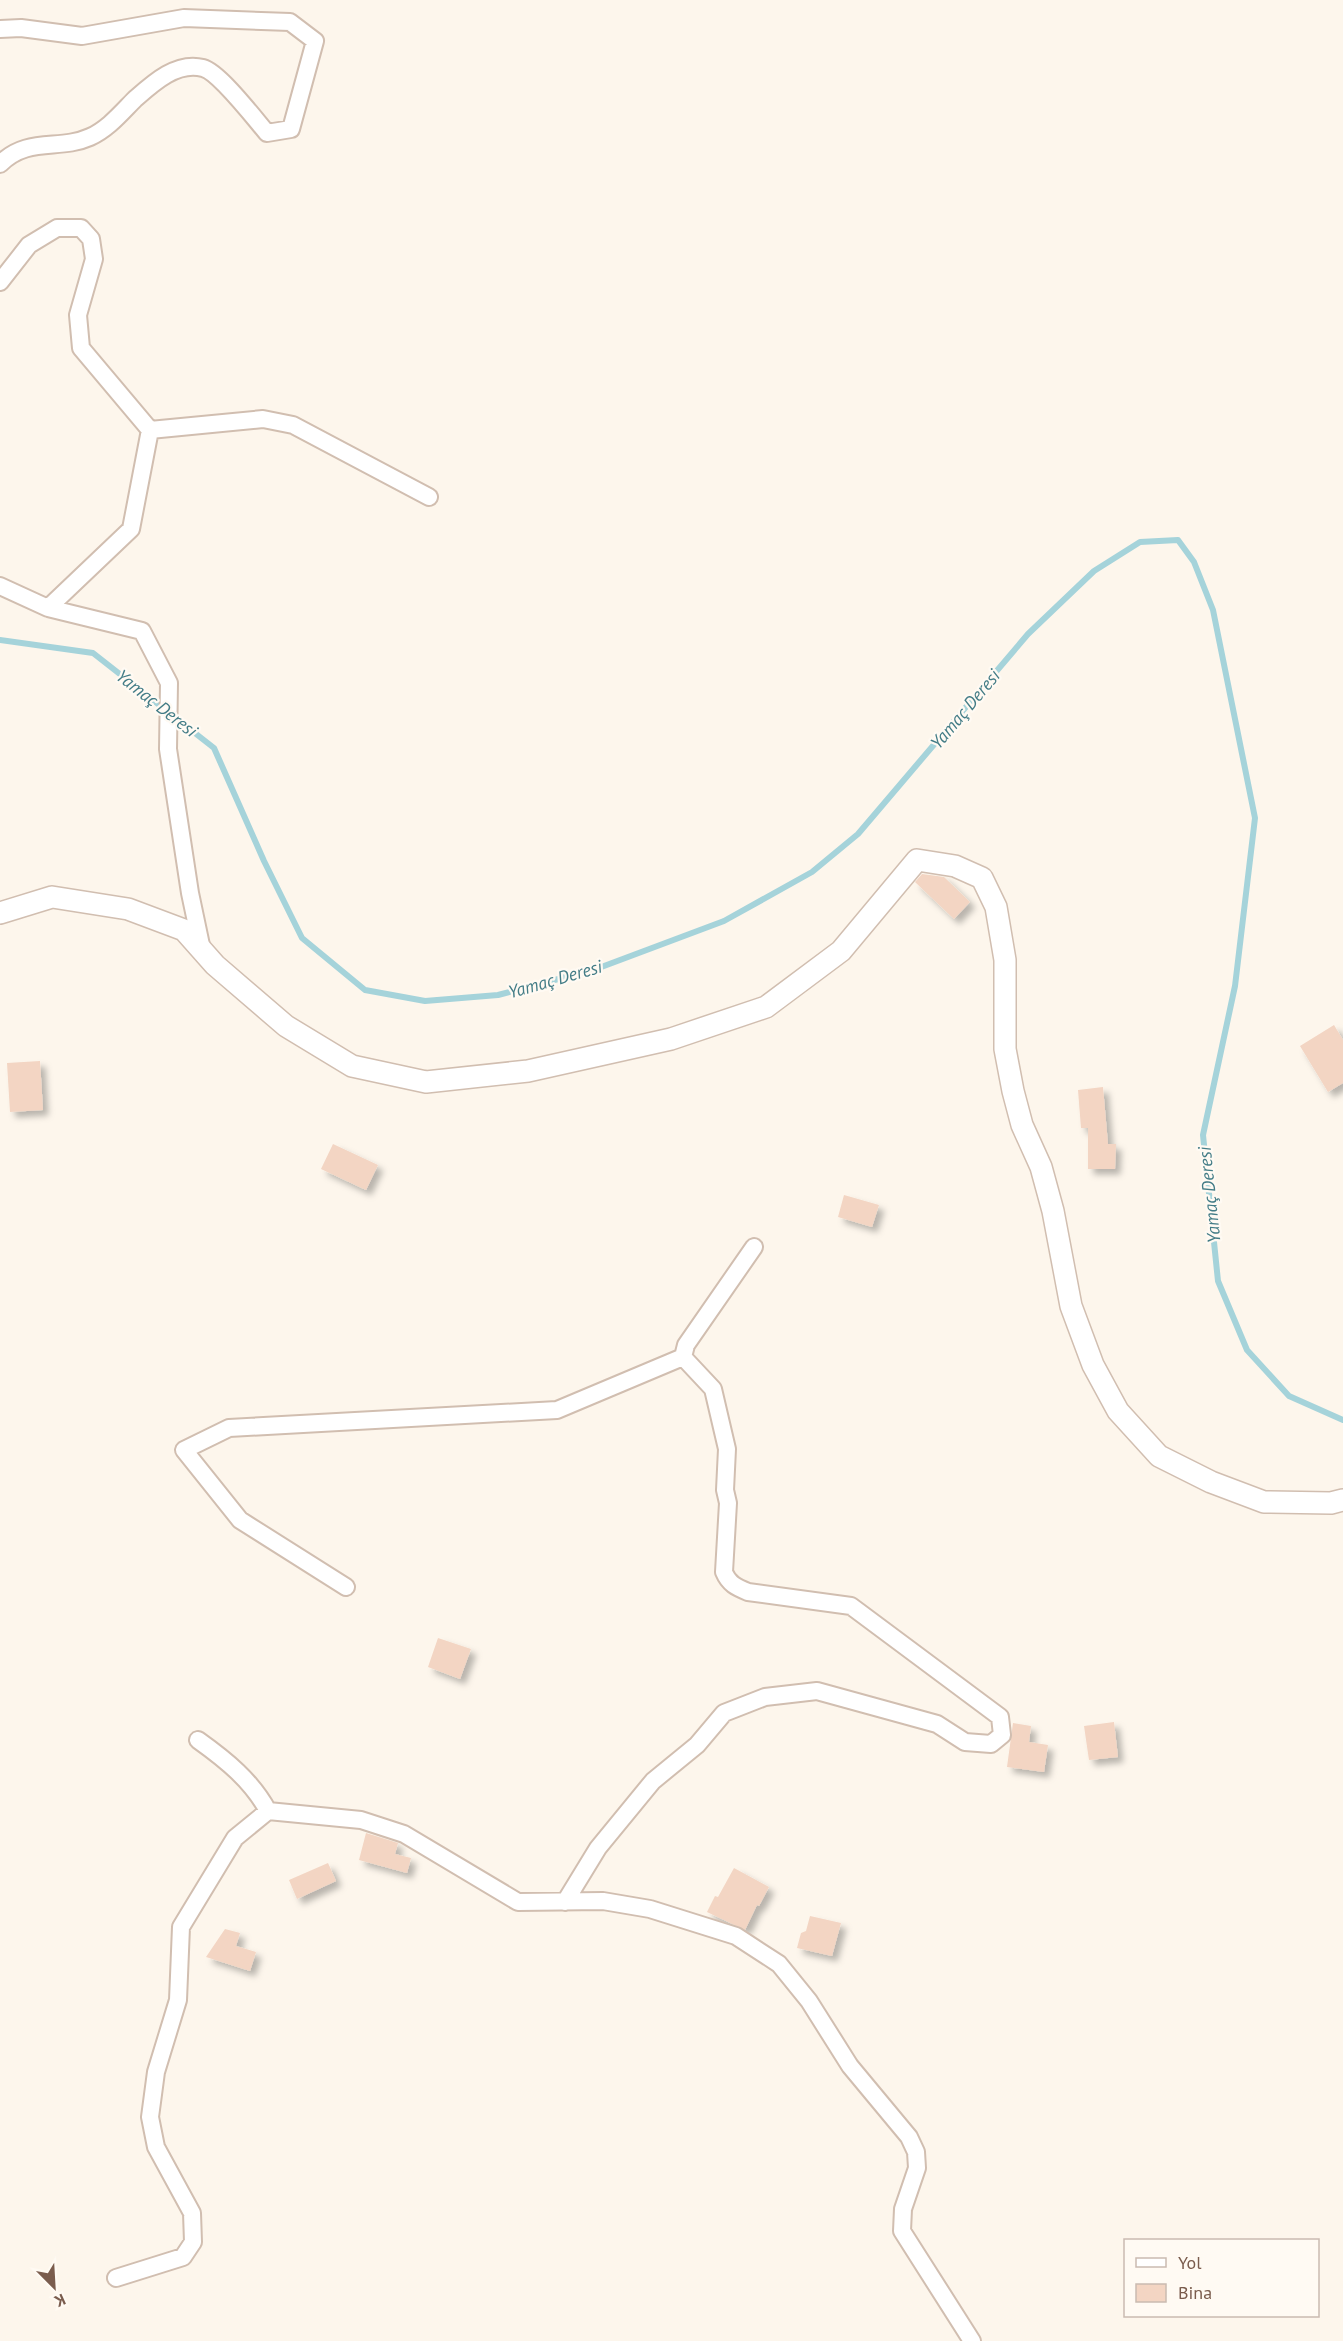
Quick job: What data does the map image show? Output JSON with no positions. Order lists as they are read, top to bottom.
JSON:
{
  "water": ["Yamaç Deresi"],
  "legend": ["Yol", "Bina"],
  "north": "bottom right"
}
